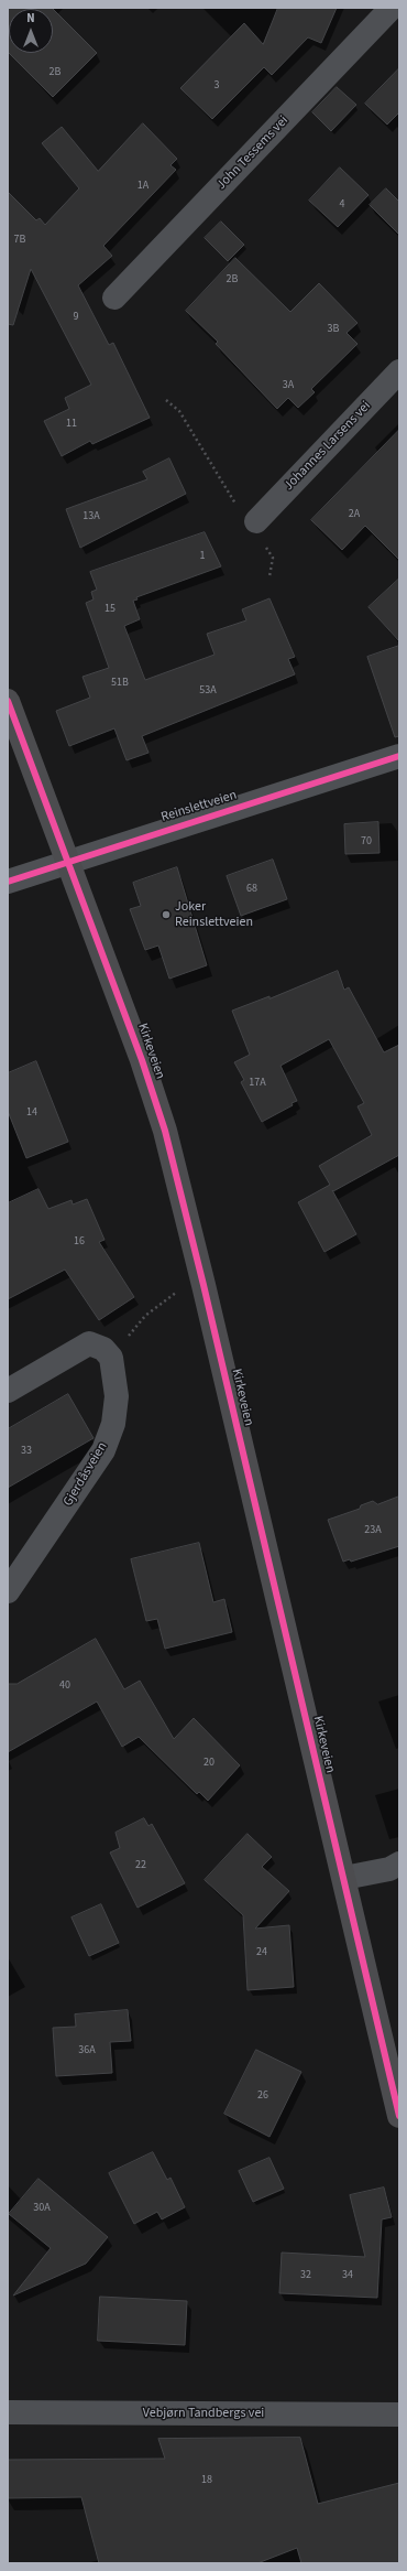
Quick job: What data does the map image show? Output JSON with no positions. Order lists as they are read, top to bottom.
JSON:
{
  "streets": {
    "main road": ["Kirkeveien"],
    "street": [
      "John Tessems vei",
      "Johannes Larsens vei",
      "Reinslettveien",
      "Gjerdåsveien",
      "Vebjørn Tandbergs vei"
    ]
  },
  "crossings": [
    ["Reinslettveien", "Kirkeveien"]
  ],
  "places": ["Joker Reinslettveien"],
  "house_numbers": [
    "2B",
    "3",
    "1A",
    "4",
    "7B",
    "2B",
    "9",
    "3B",
    "3A",
    "11",
    "2A",
    "13A",
    "1",
    "15",
    "51B",
    "53A",
    "70",
    "68",
    "17A",
    "14",
    "16",
    "33",
    "23A",
    "40",
    "20",
    "22",
    "24",
    "36A",
    "26",
    "30A",
    "32",
    "34",
    "18"
  ],
  "north": "top"
}
